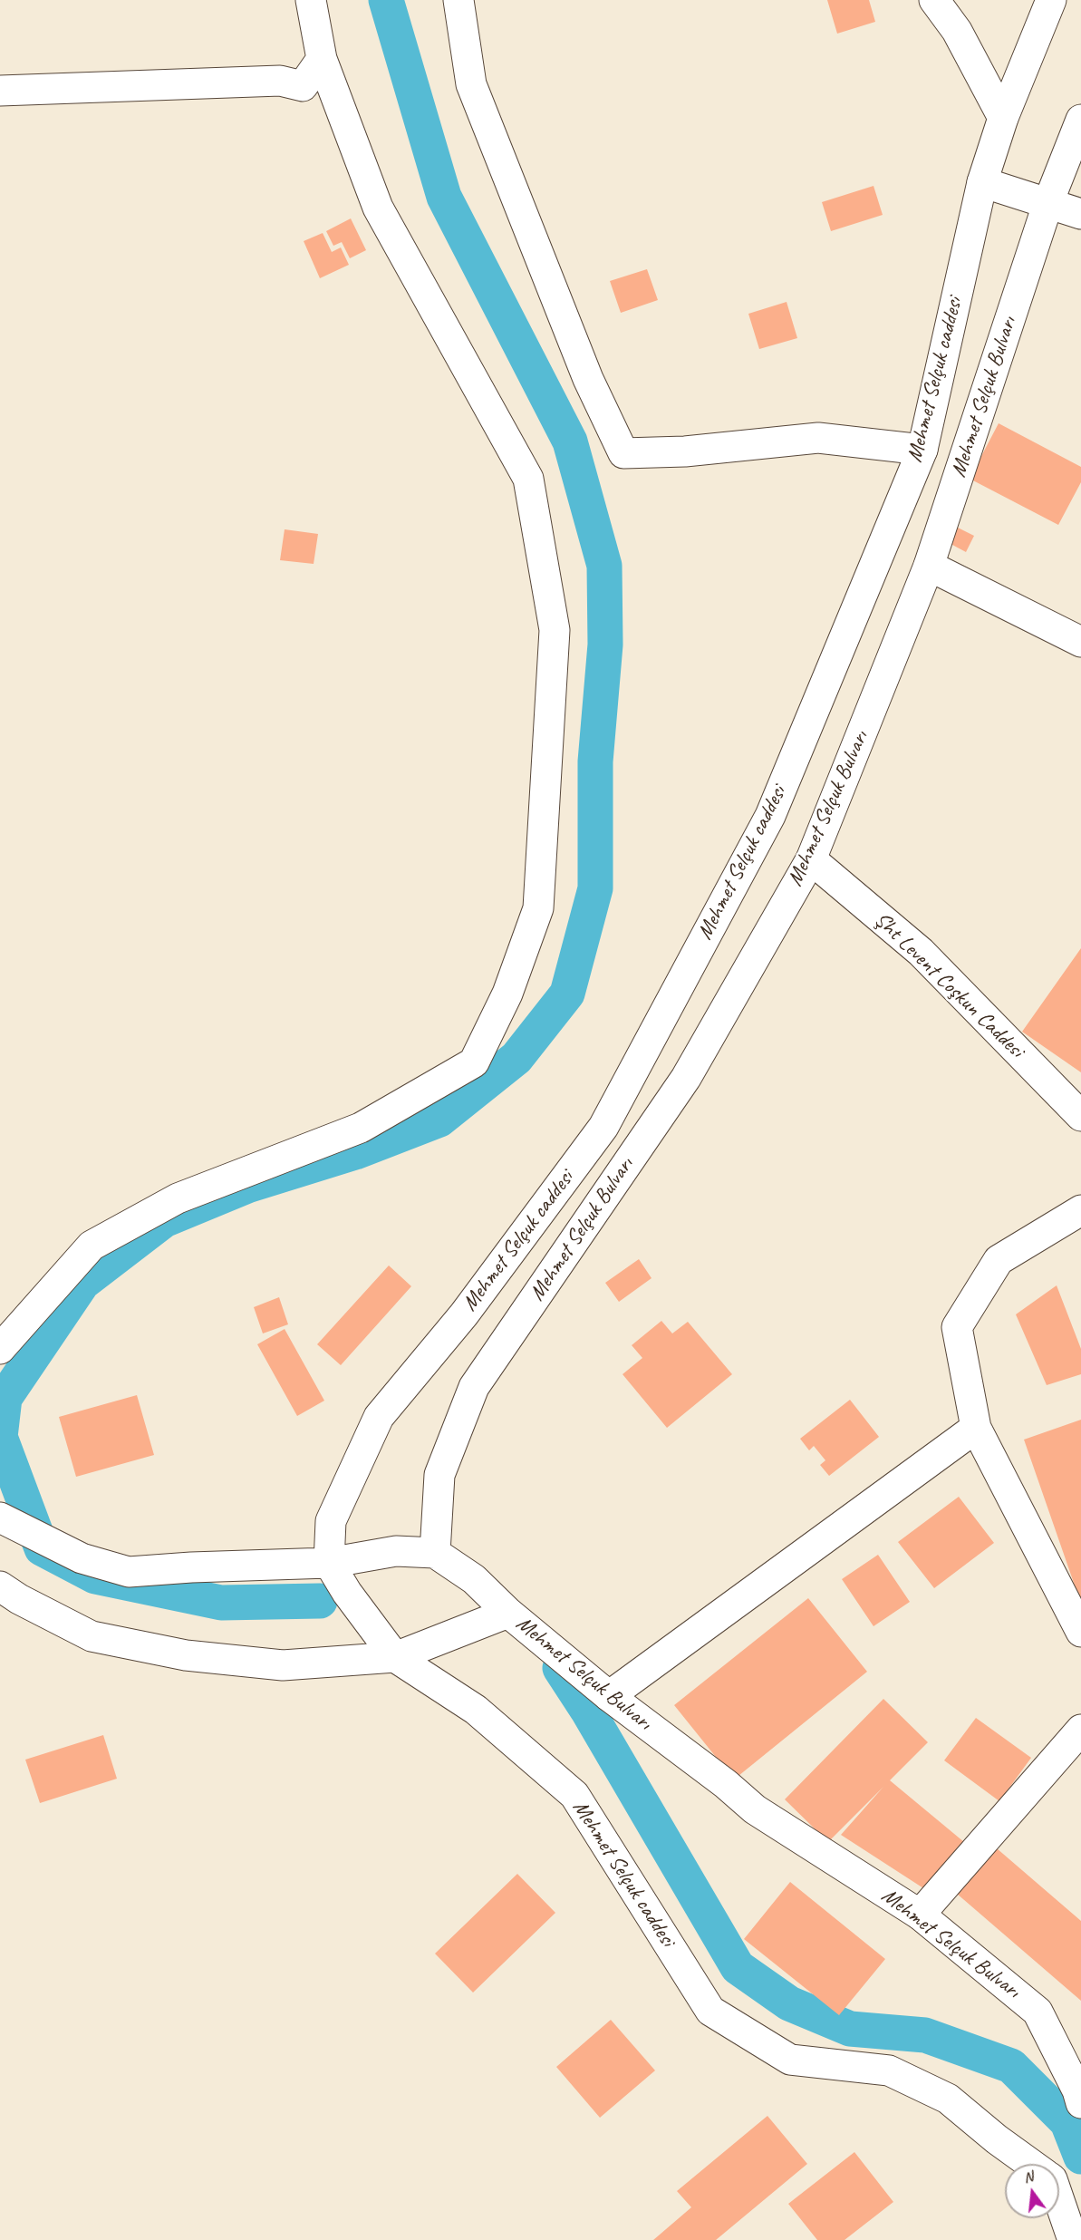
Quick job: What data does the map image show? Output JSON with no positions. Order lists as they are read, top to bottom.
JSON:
{
  "streets": {
    "main road": ["Mehmet Selçuk caddesi", "Mehmet Selçuk Bulvarı", "Şht Levent Coşkun Caddesi"]
  },
  "crossings": [
    ["Mehmet Selçuk Bulvarı", "Şht Levent Coşkun Caddesi"]
  ],
  "north": "top"
}
